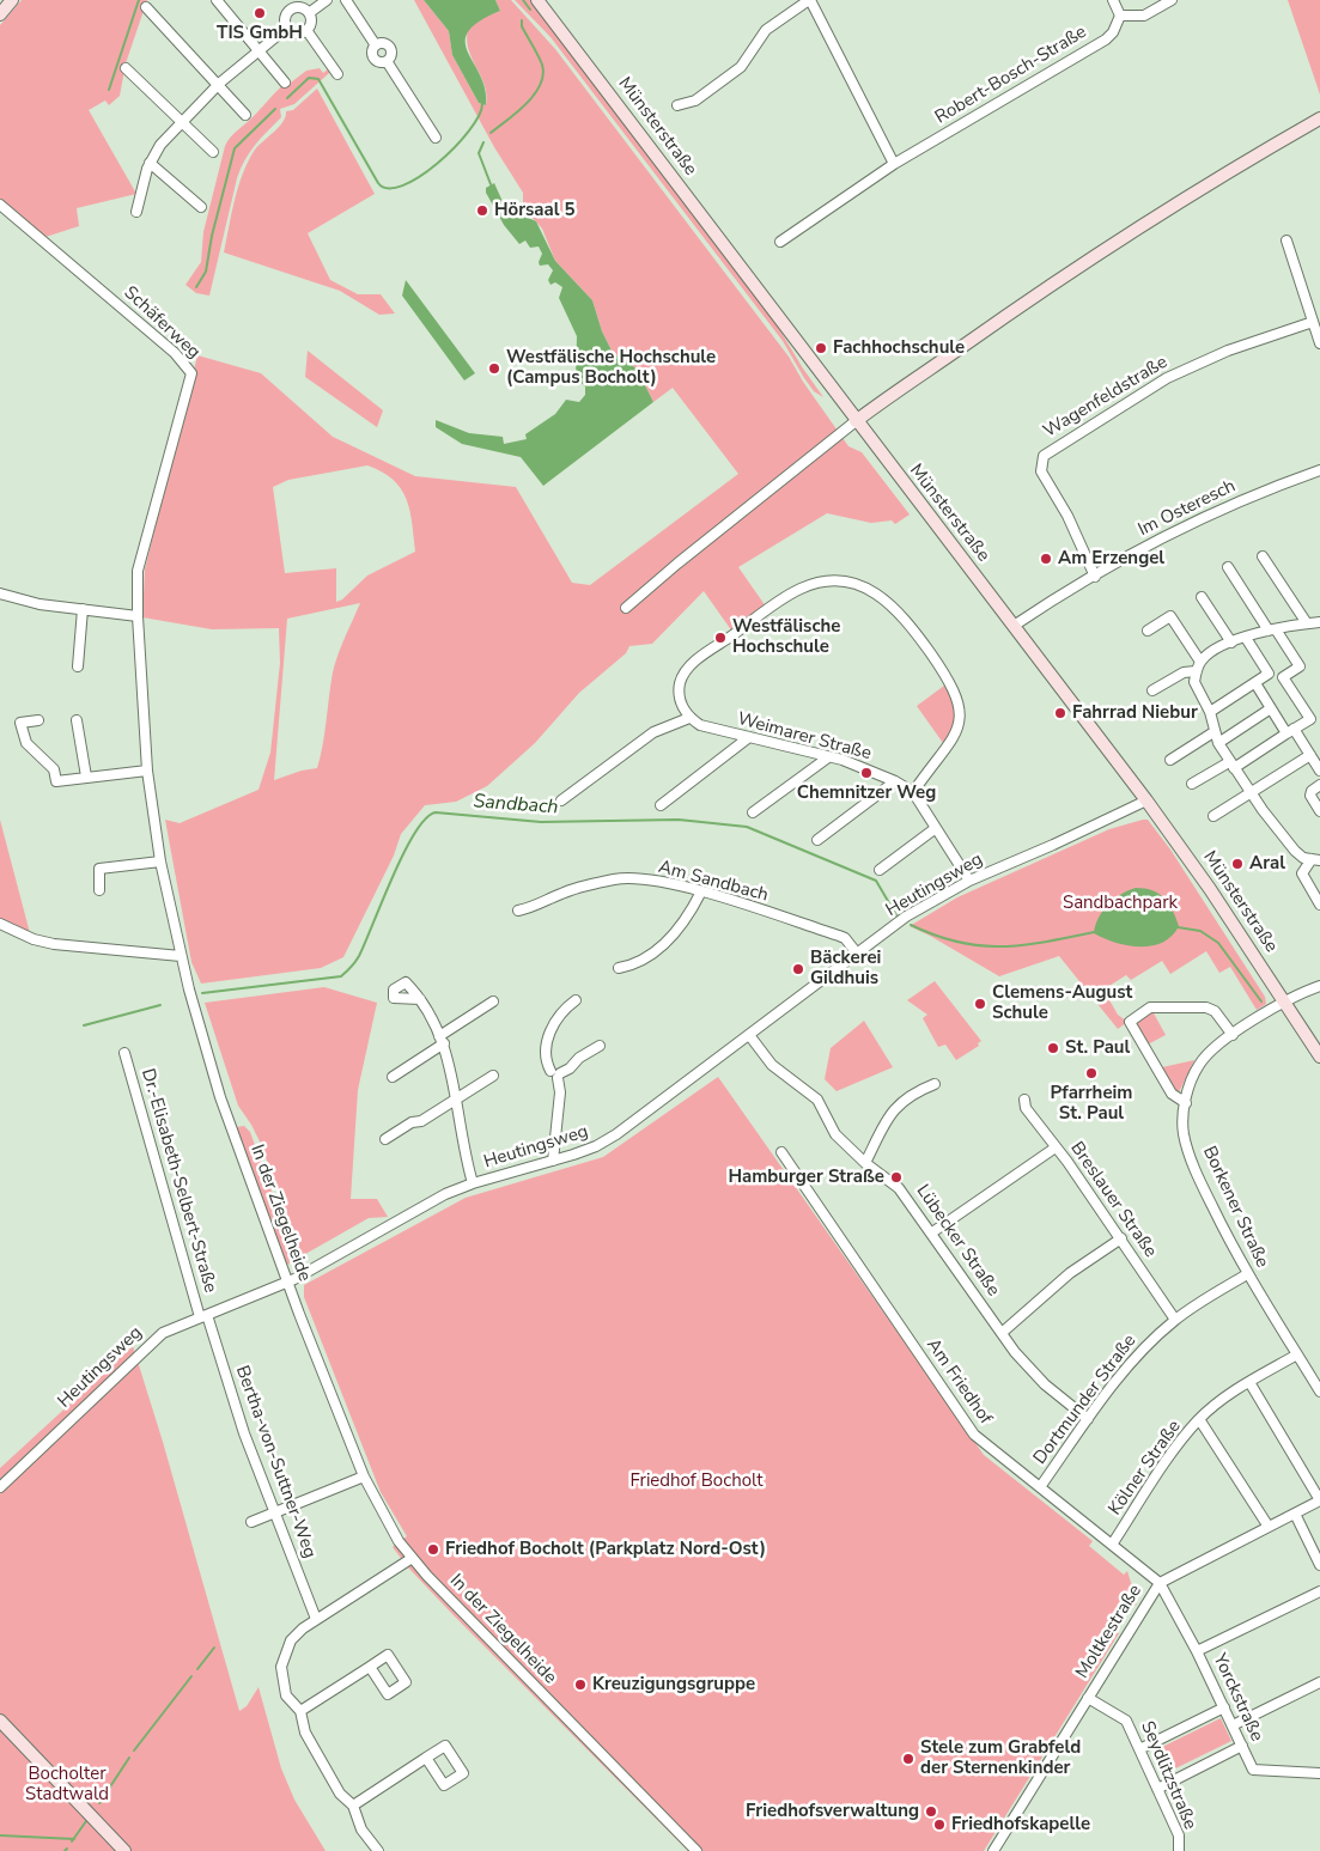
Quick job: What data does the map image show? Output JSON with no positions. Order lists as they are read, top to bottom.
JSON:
{
  "streets": {
    "main road": ["Münsterstraße"],
    "street": [
      "Robert-Bosch-Straße",
      "Schäferweg",
      "Wagenfeldstraße",
      "Im Osteresch",
      "Weimarer Straße",
      "Am Sandbach",
      "Heutingsweg",
      "Dr.-Elisabeth-Selbert-Straße",
      "Breslauer Straße",
      "Borkener Straße",
      "In der Ziegelheide",
      "Lübecker Straße",
      "Am Friedhof",
      "Dortmunder Straße",
      "Bertha-von-Suttner-Weg",
      "Kölner Straße",
      "Moltkestraße",
      "Yorckstraße",
      "Seydlitzstraße"
    ]
  },
  "crossings": [
    ["Münsterstraße", "Im Osteresch"],
    ["Münsterstraße", "Heutingsweg"],
    ["Münsterstraße", "Borkener Straße"],
    ["Schäferweg", "In der Ziegelheide"],
    ["Wagenfeldstraße", "Im Osteresch"],
    ["Weimarer Straße", "Heutingsweg"],
    ["Am Sandbach", "Heutingsweg"],
    ["Heutingsweg", "Dr.-Elisabeth-Selbert-Straße"],
    ["Heutingsweg", "In der Ziegelheide"],
    ["Heutingsweg", "Lübecker Straße"],
    ["Heutingsweg", "Bertha-von-Suttner-Weg"],
    ["Dr.-Elisabeth-Selbert-Straße", "Bertha-von-Suttner-Weg"],
    ["Breslauer Straße", "Dortmunder Straße"],
    ["Borkener Straße", "Dortmunder Straße"],
    ["Borkener Straße", "Kölner Straße"],
    ["Lübecker Straße", "Dortmunder Straße"],
    ["Am Friedhof", "Dortmunder Straße"],
    ["Am Friedhof", "Kölner Straße"],
    ["Am Friedhof", "Moltkestraße"],
    ["Am Friedhof", "Yorckstraße"],
    ["Moltkestraße", "Yorckstraße"],
    ["Moltkestraße", "Seydlitzstraße"]
  ],
  "water": ["Sandbach"],
  "parks": ["Sandbachpark", "Friedhof Bocholt", "Bocholter Stadtwald"],
  "places": [
    "TIS GmbH",
    "Hörsaal 5",
    "Fachhochschule",
    "Westfälische Hochschule (Campus Bocholt)",
    "Am Erzengel",
    "Westfälische Hochschule",
    "Fahrrad Niebur",
    "Chemnitzer Weg",
    "Aral",
    "Bäckerei Gildhuis",
    "Clemens-August Schule",
    "St. Paul",
    "Pfarrheim St. Paul",
    "Hamburger Straße",
    "Friedhof Bocholt (Parkplatz Nord-Ost)",
    "Kreuzigungsgruppe",
    "Stele zum Grabfeld der Sternenkinder",
    "Friedhofsverwaltung",
    "Friedhofskapelle"
  ]
}
